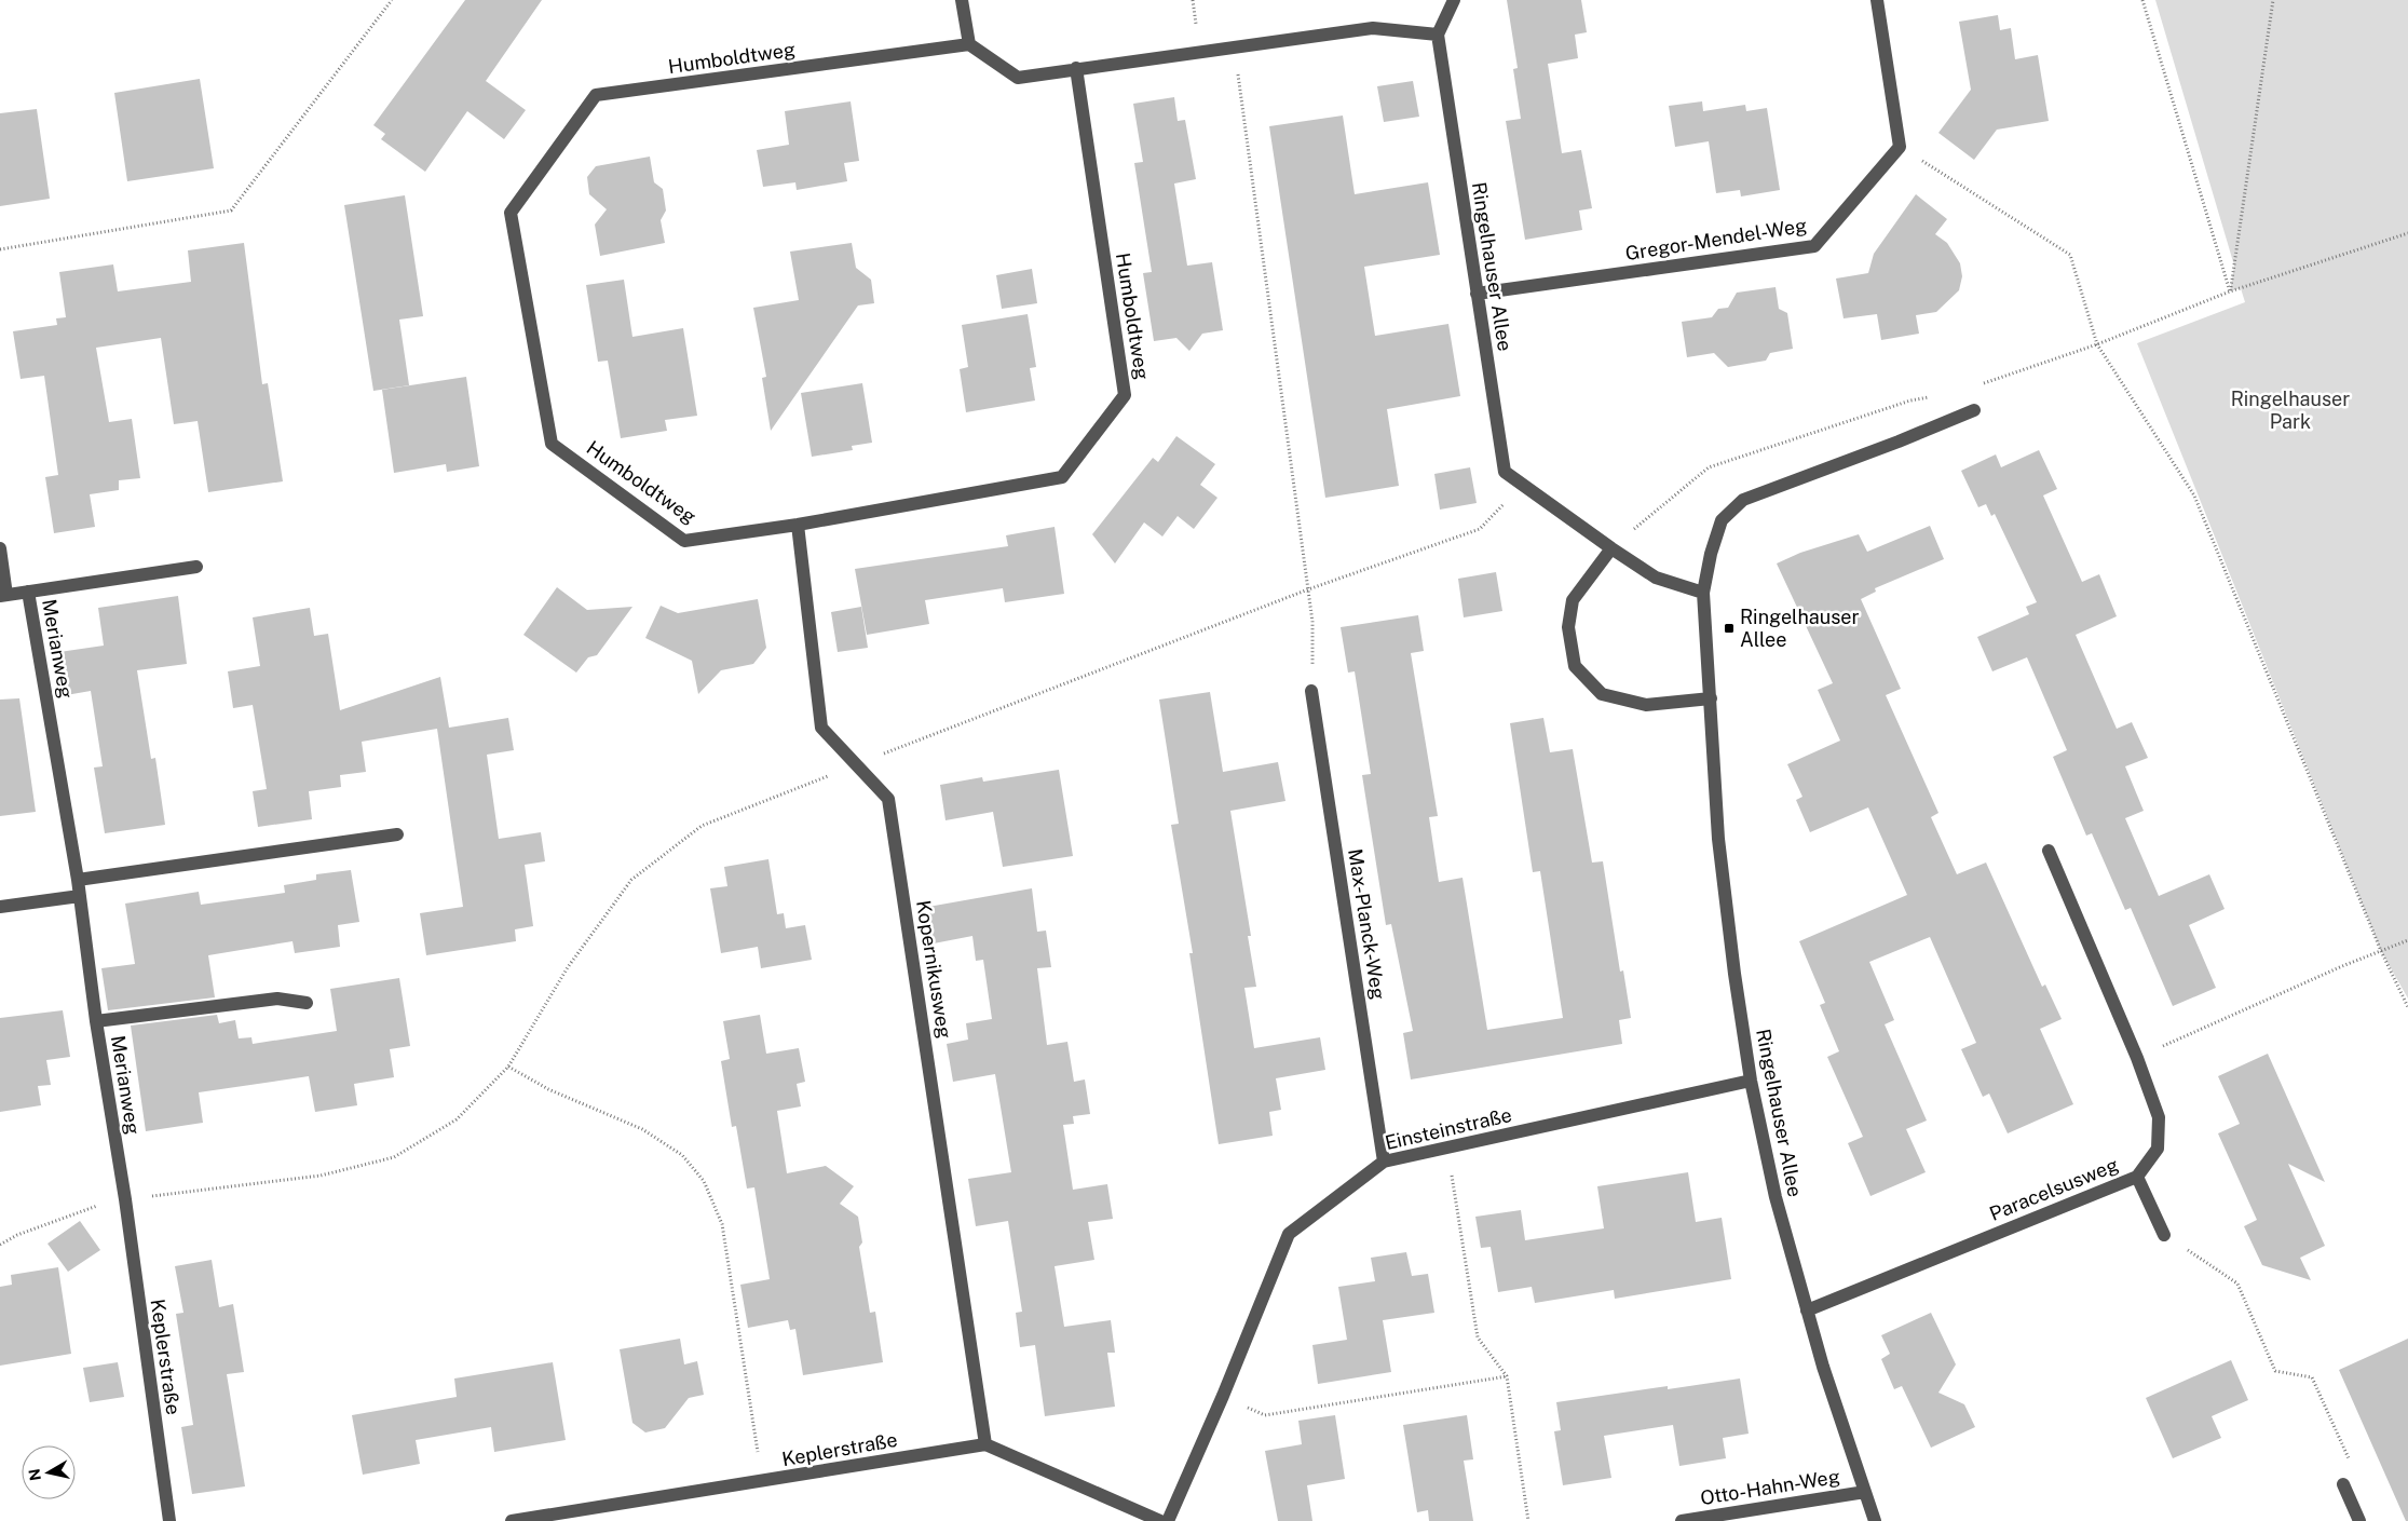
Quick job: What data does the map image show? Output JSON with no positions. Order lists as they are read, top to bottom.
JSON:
{
  "streets": {
    "street": [
      "Humboldtweg",
      "Gregor-Mendel-Weg",
      "Ringelhauser Allee",
      "Merianweg",
      "Max-Planck-Weg",
      "Kopernikusweg",
      "Einsteinstraße",
      "Paracelsusweg",
      "Keplerstraße",
      "Otto-Hahn-Weg"
    ]
  },
  "crossings": [
    ["Humboldtweg", "Kopernikusweg"],
    ["Gregor-Mendel-Weg", "Ringelhauser Allee"],
    ["Ringelhauser Allee", "Einsteinstraße"],
    ["Ringelhauser Allee", "Paracelsusweg"],
    ["Ringelhauser Allee", "Otto-Hahn-Weg"],
    ["Merianweg", "Keplerstraße"],
    ["Max-Planck-Weg", "Einsteinstraße"],
    ["Kopernikusweg", "Keplerstraße"]
  ],
  "parks": ["Ringelhauser Park"],
  "places": {
    "transit": ["Ringelhauser Allee"]
  },
  "north": "left"
}
